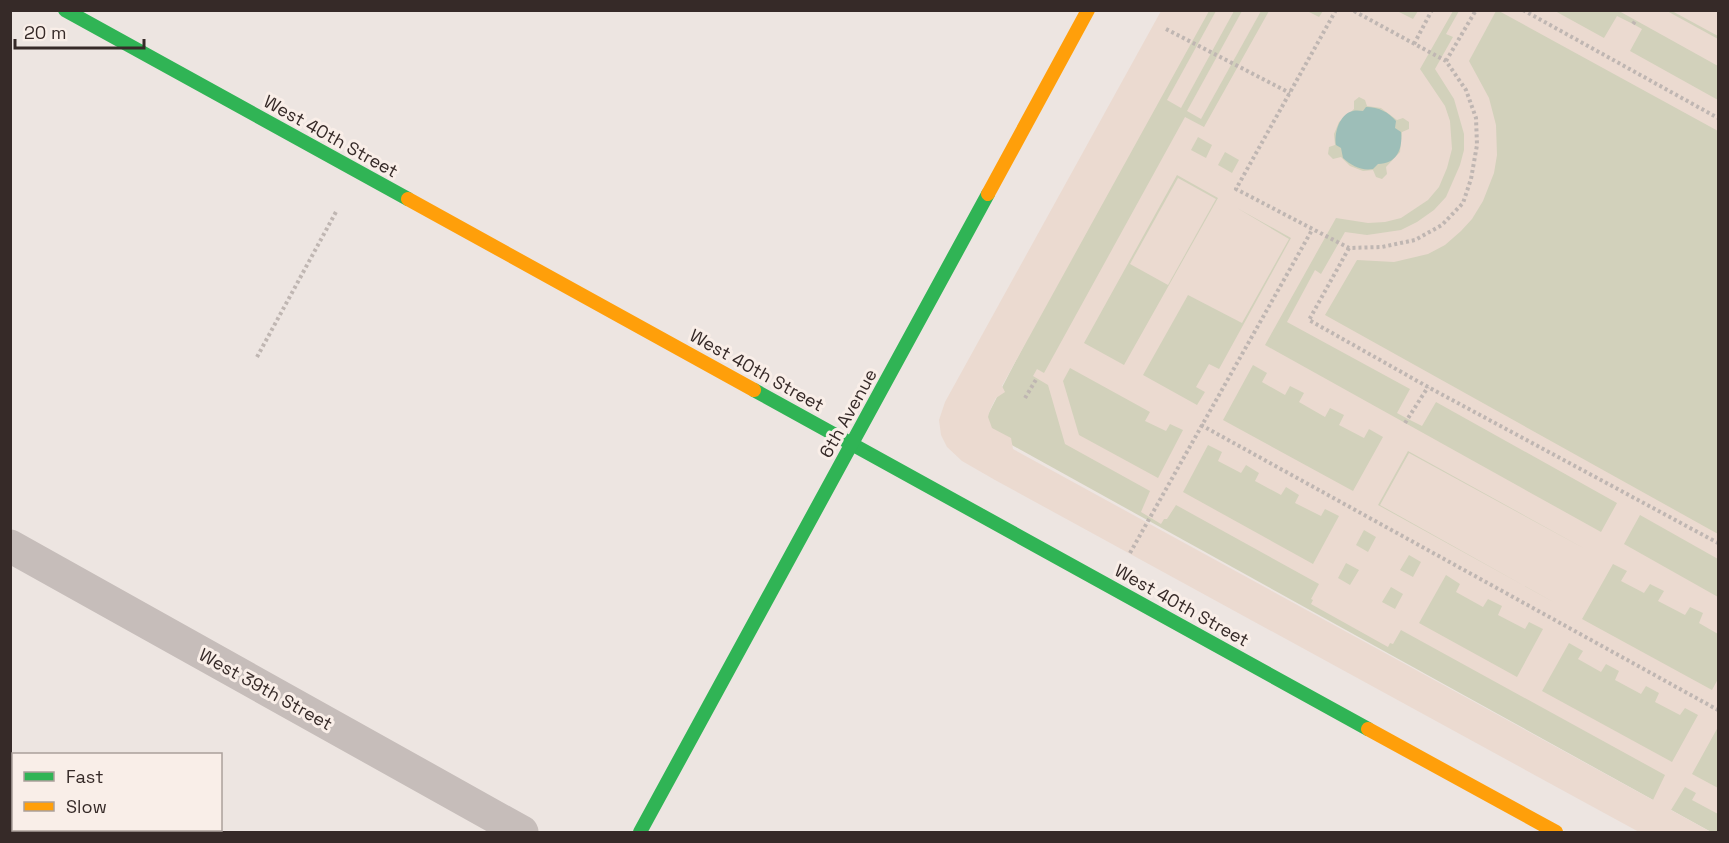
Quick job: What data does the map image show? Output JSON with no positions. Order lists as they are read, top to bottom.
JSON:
{
  "streets": {
    "street": ["West 40th Street", "6th Avenue", "West 39th Street"]
  },
  "crossings": [
    ["West 40th Street", "6th Avenue"]
  ],
  "legend": ["Fast", "Slow"],
  "scale_bar": "20 m"
}
